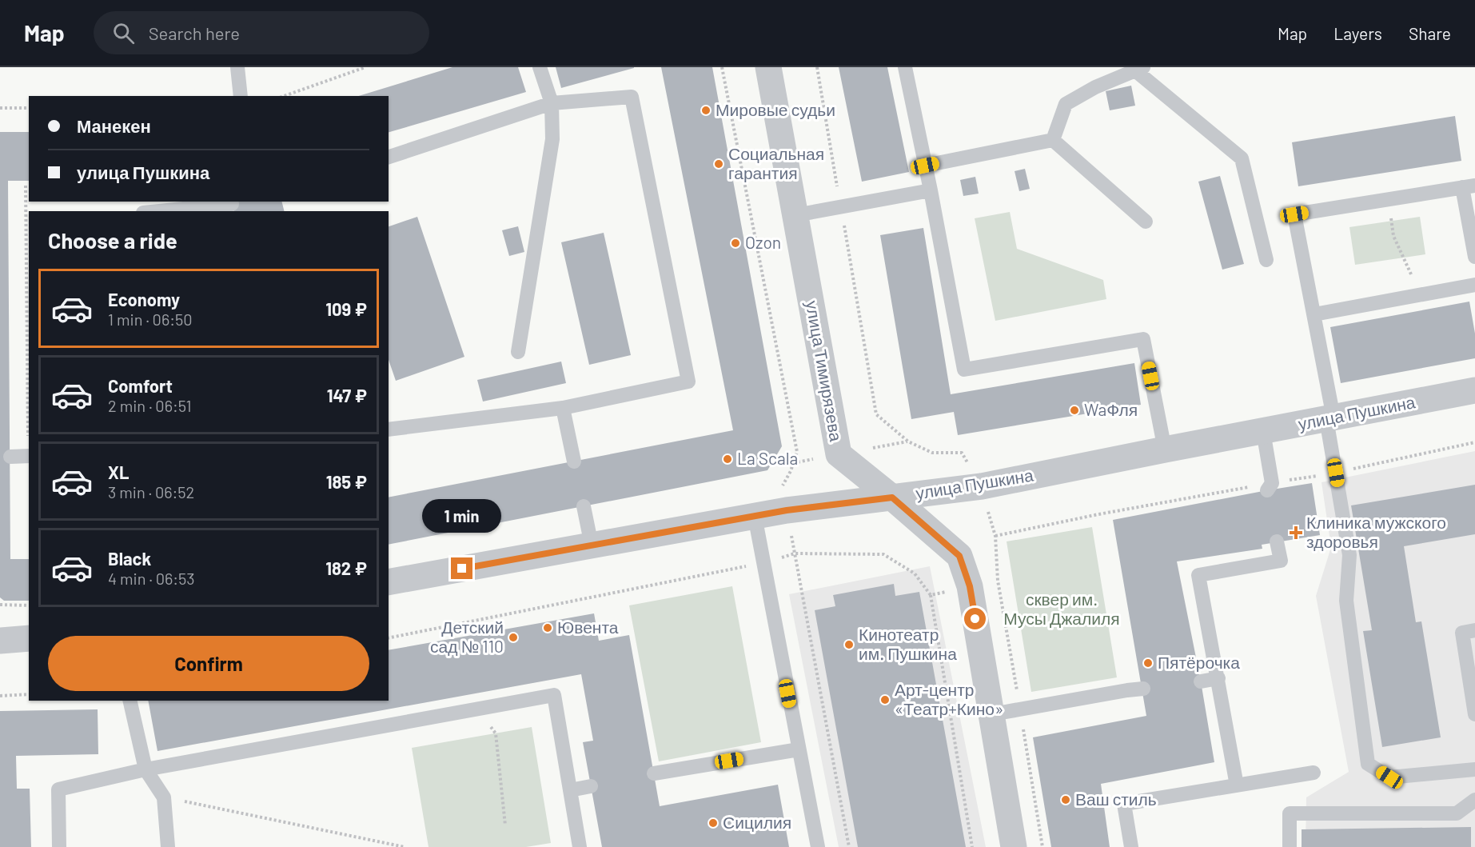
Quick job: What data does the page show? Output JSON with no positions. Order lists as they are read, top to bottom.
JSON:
{
  "streets": {
    "street": ["улица Тимирязева", "улица Пушкина"]
  },
  "crossings": [
    ["улица Тимирязева", "улица Пушкина"]
  ],
  "parks": ["сквер им. Мусы Джалиля"],
  "places": {
    "other": [
      "Мировые судьи",
      "Социальная гарантия",
      "Ozon",
      "WaФля",
      "La Scala",
      "Ювента",
      "Детский сад № 110",
      "Кинотеатр им. Пушкина",
      "Пятёрочка",
      "Арт-центр «Театр+Кино»",
      "Ваш стиль",
      "Сицилия"
    ],
    "health": ["Клиника мужского здоровья"]
  },
  "page": {
    "header": "Map",
    "search": "Search here",
    "nav": ["Map", "Layers", "Share"],
    "banner": ["Манекен", "улица Пушкина"],
    "heading": "Choose a ride",
    "list": [
      {
        "name": "Economy",
        "note": "1 min · 06:50",
        "value": "109 ₽"
      },
      {
        "name": "Comfort",
        "note": "2 min · 06:51",
        "value": "147 ₽"
      },
      {
        "name": "XL",
        "note": "3 min · 06:52",
        "value": "185 ₽"
      },
      {
        "name": "Black",
        "note": "4 min · 06:53",
        "value": "182 ₽"
      }
    ],
    "bubble": "1 min",
    "buttons": "Confirm"
  }
}
